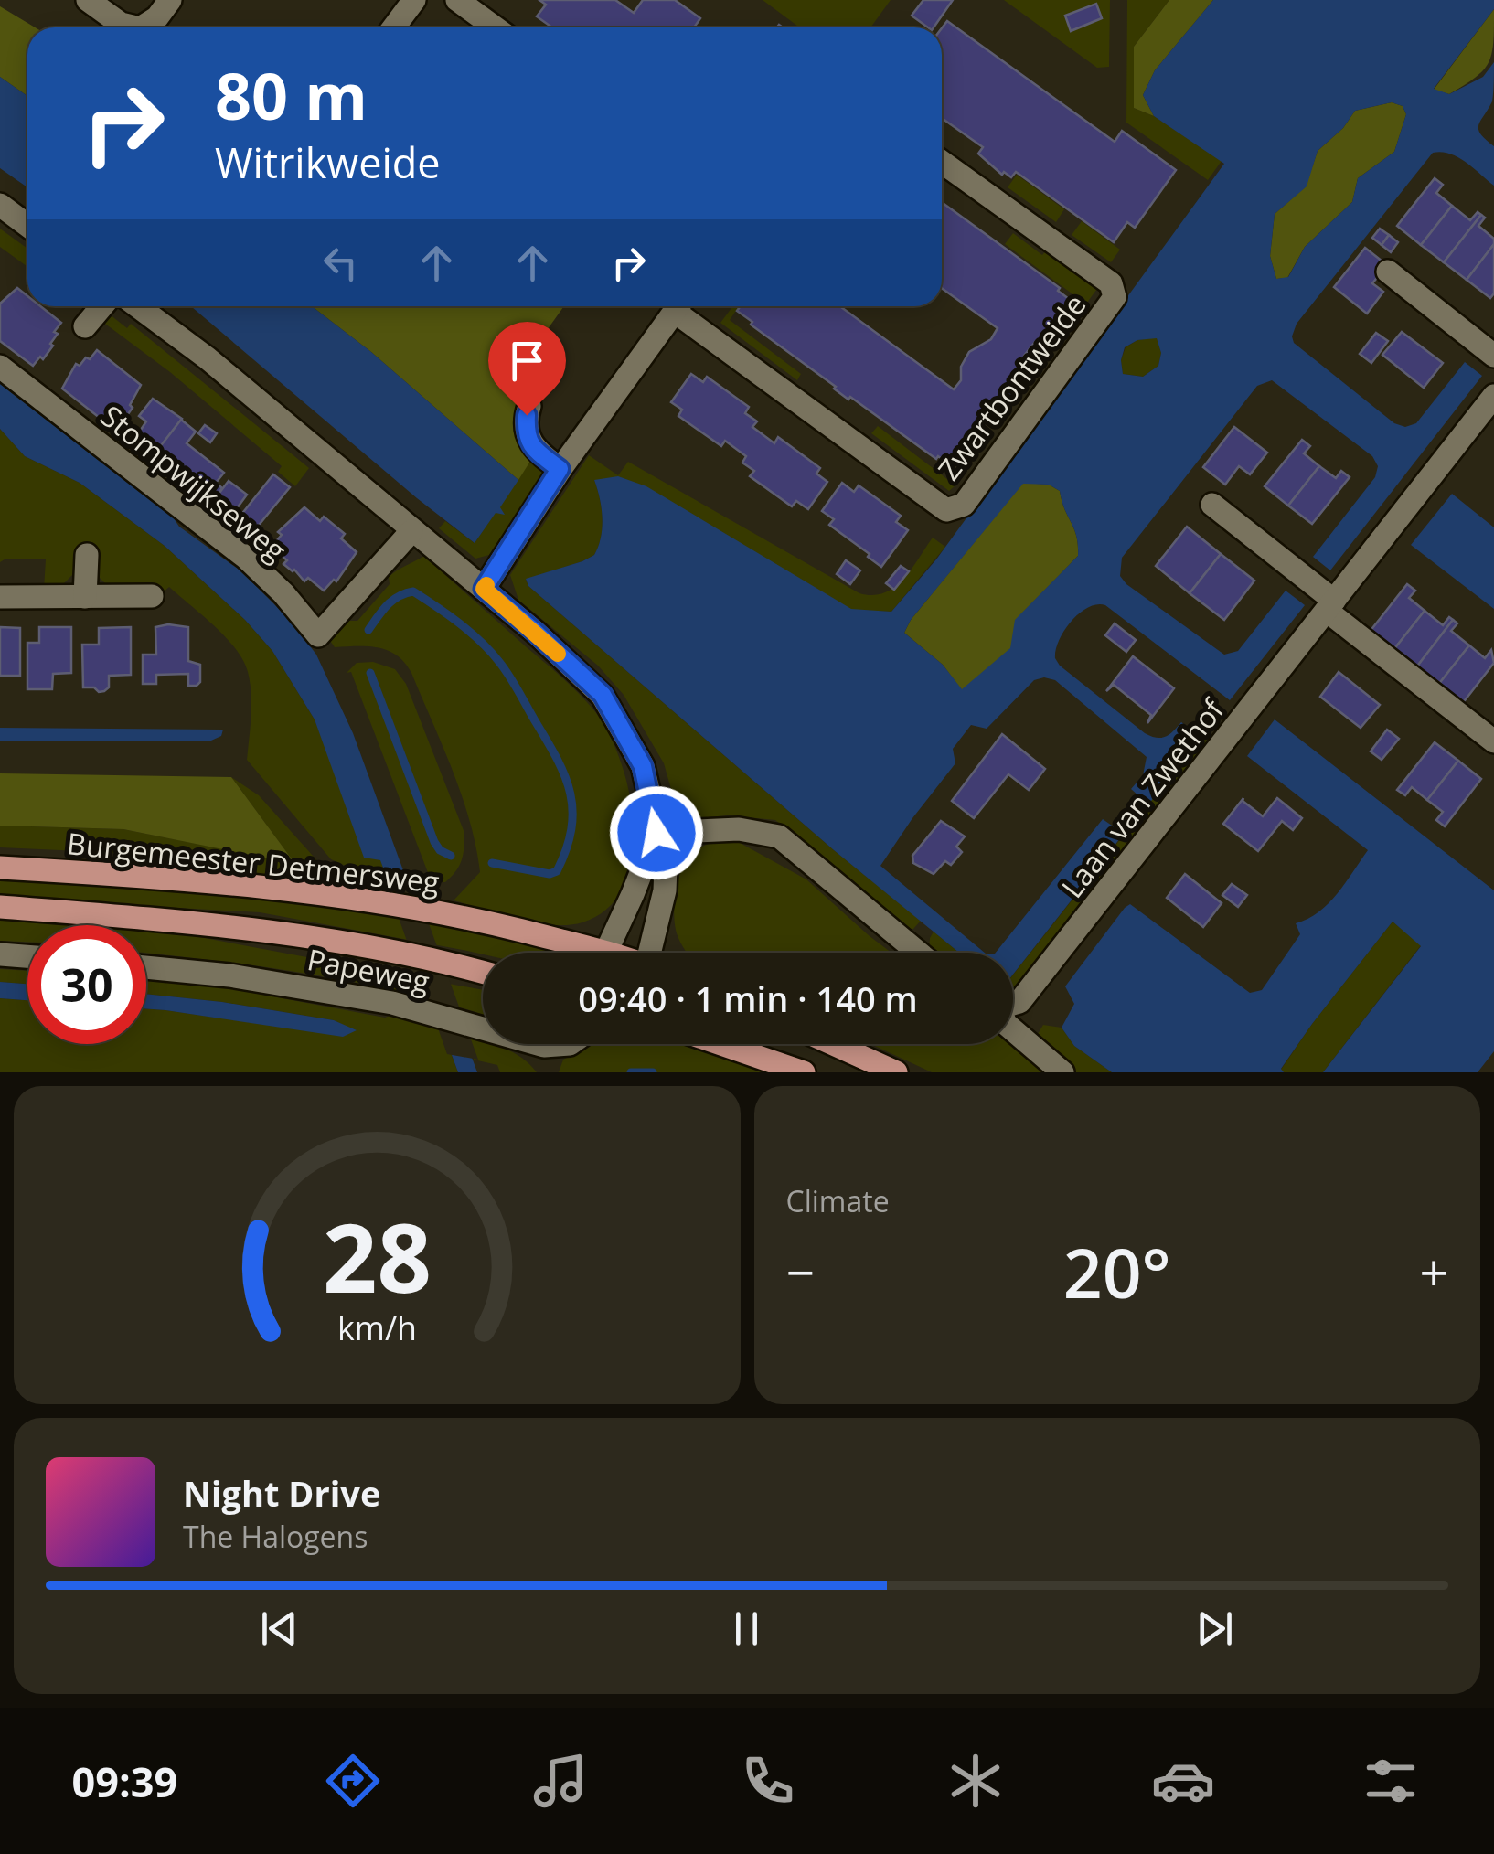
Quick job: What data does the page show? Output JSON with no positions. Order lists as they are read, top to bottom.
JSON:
{
  "streets": {
    "main road": ["Burgemeester Detmersweg"],
    "street": [
      "Zwartbontweide",
      "Stompwijkseweg",
      "Laan van Zwethof",
      "Papeweg"
    ]
  },
  "page": {
    "turn": ["80 m", "Witrikweide"],
    "limit": "30",
    "trip": "09:40 · 1 min · 140 m",
    "tile": "Climate",
    "heat": ["−", "20°", "+"],
    "song": ["Night Drive", "The Halogens"],
    "tabs": "09:39",
    "gauge": ["28", "km/h"]
  }
}
